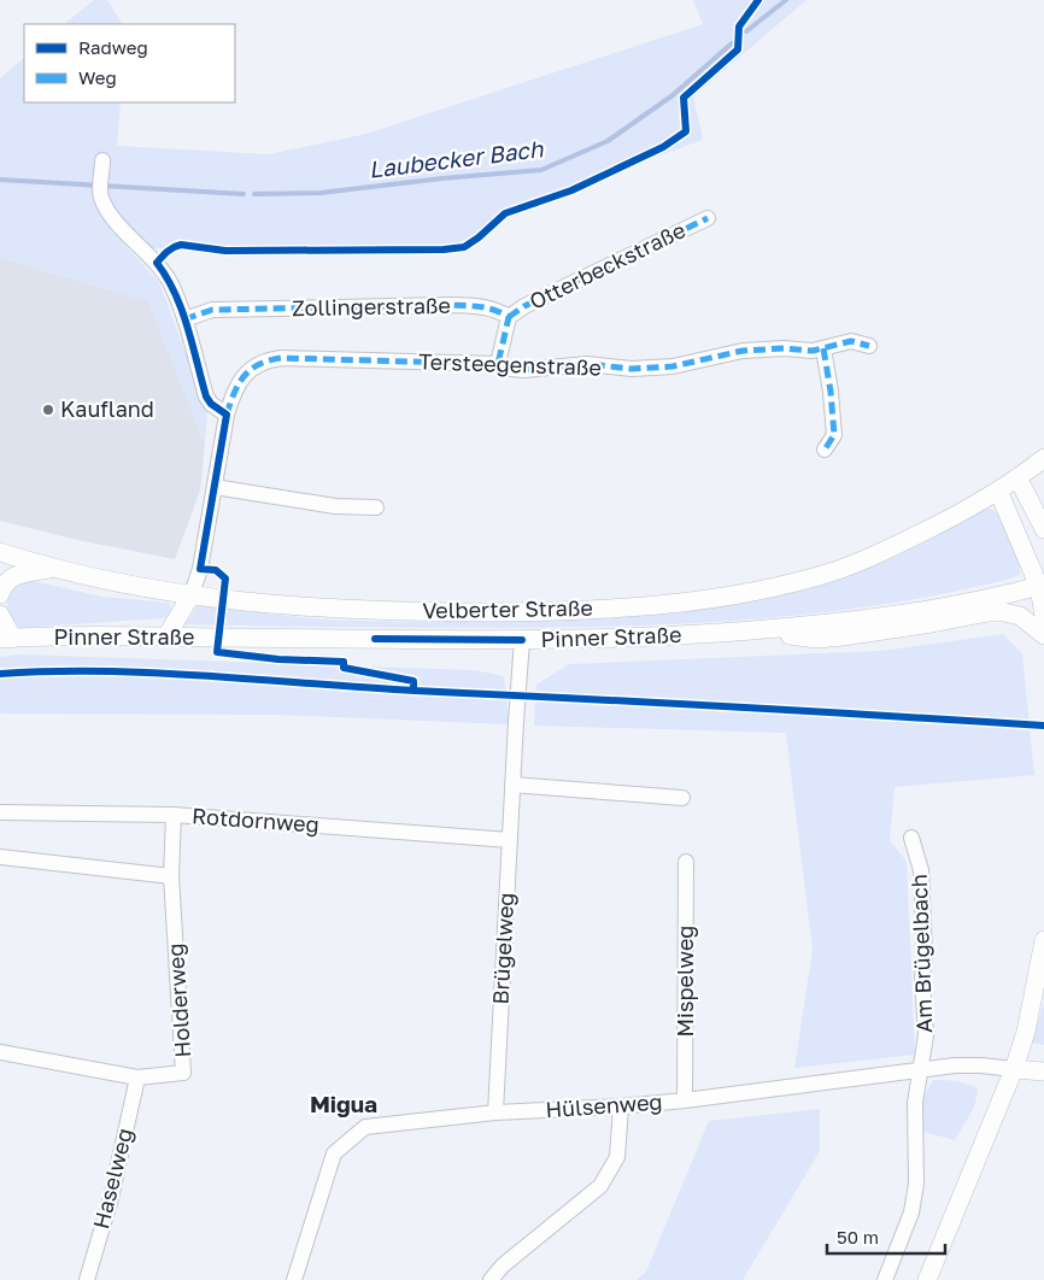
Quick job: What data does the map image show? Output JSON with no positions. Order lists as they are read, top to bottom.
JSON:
{
  "streets": {
    "street": [
      "Otterbeckstraße",
      "Zollingerstraße",
      "Tersteegenstraße",
      "Velberter Straße",
      "Pinner Straße",
      "Rotdornweg",
      "Brügelweg",
      "Am Brügelbach",
      "Mispelweg",
      "Holderweg",
      "Hülsenweg",
      "Haselweg"
    ]
  },
  "crossings": [
    ["Otterbeckstraße", "Zollingerstraße"],
    ["Tersteegenstraße", "Velberter Straße"],
    ["Pinner Straße", "Brügelweg"],
    ["Rotdornweg", "Brügelweg"],
    ["Rotdornweg", "Holderweg"],
    ["Brügelweg", "Hülsenweg"],
    ["Am Brügelbach", "Hülsenweg"],
    ["Mispelweg", "Hülsenweg"],
    ["Holderweg", "Haselweg"]
  ],
  "districts": ["Migua"],
  "water": ["Laubecker Bach"],
  "places": ["Kaufland"],
  "legend": ["Radweg", "Weg"],
  "scale_bar": "50 m"
}
